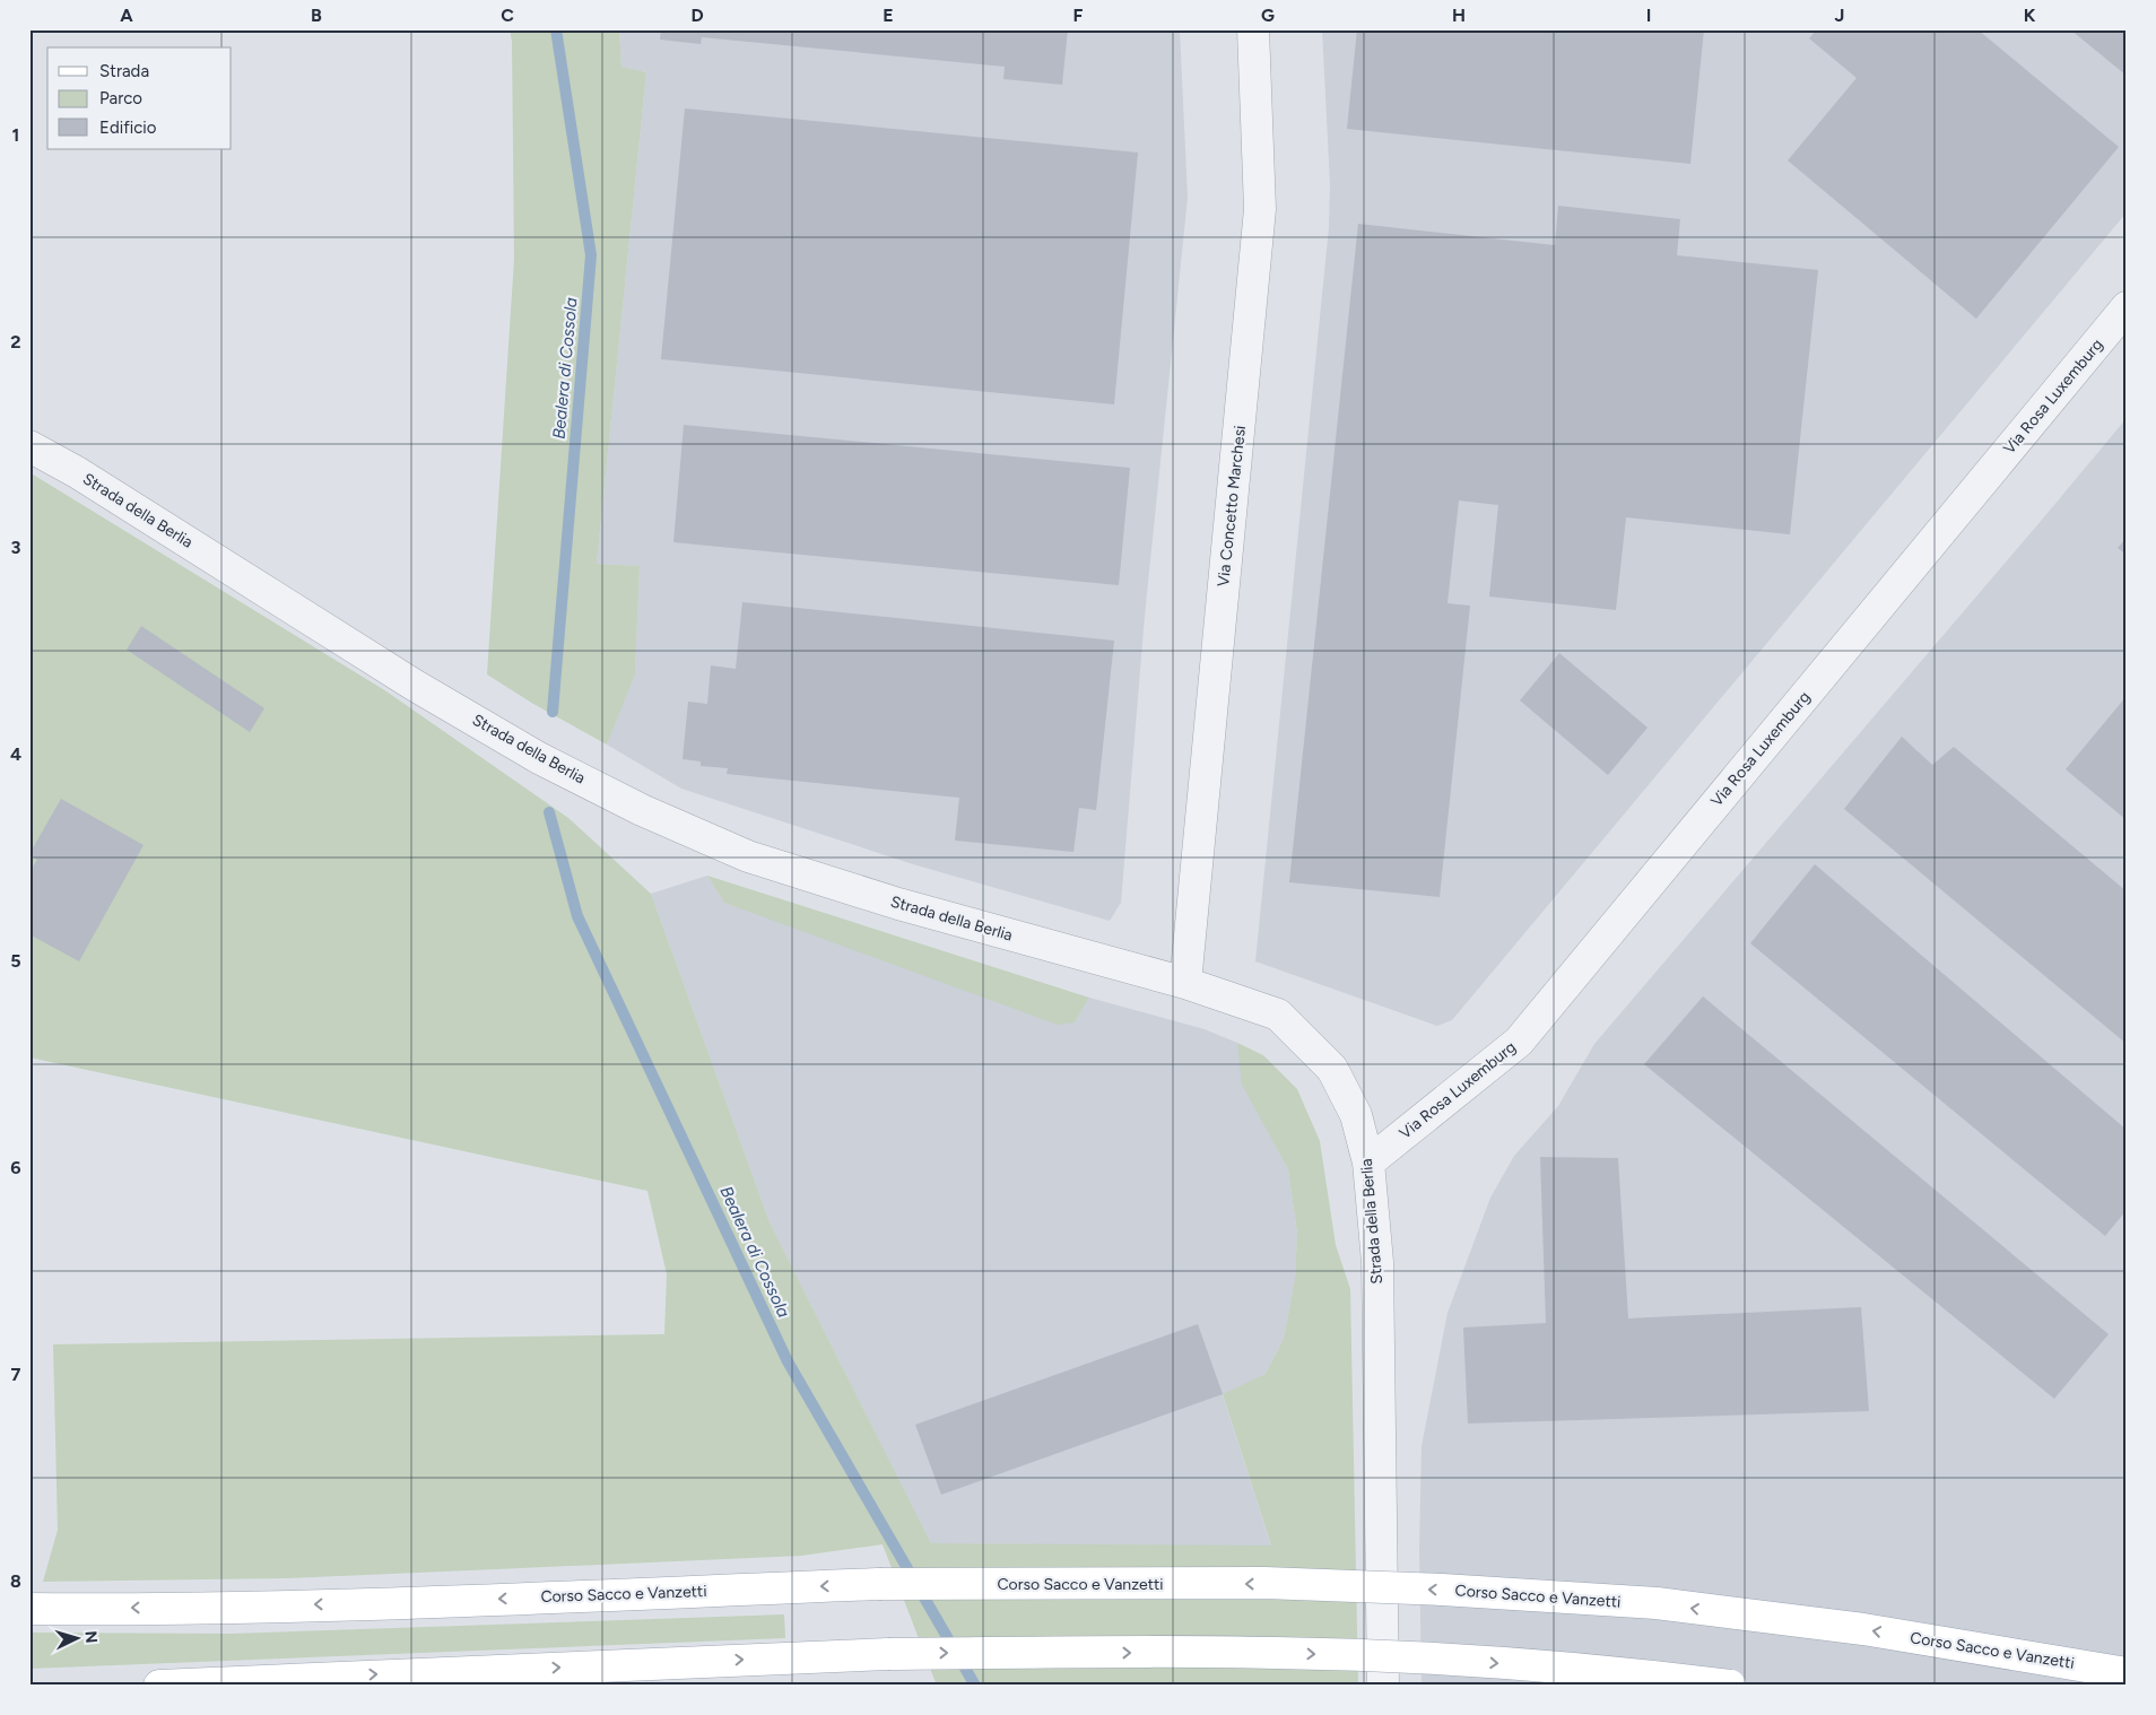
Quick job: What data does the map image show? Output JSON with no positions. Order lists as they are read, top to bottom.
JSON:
{
  "streets": {
    "main road": ["Corso Sacco e Vanzetti"],
    "street": ["Via Rosa Luxemburg", "Via Concetto Marchesi", "Strada della Berlia"]
  },
  "crossings": [
    ["Via Rosa Luxemburg", "Strada della Berlia"],
    ["Via Concetto Marchesi", "Strada della Berlia"]
  ],
  "water": ["Bealera di Cossola"],
  "legend": ["Strada", "Parco", "Edificio"],
  "north": "right",
  "grid": {
    "columns": [
      "A",
      "B",
      "C",
      "D",
      "E",
      "F",
      "G",
      "H",
      "I",
      "J",
      "K"
    ],
    "rows": [
      "1",
      "2",
      "3",
      "4",
      "5",
      "6",
      "7",
      "8"
    ]
  }
}
